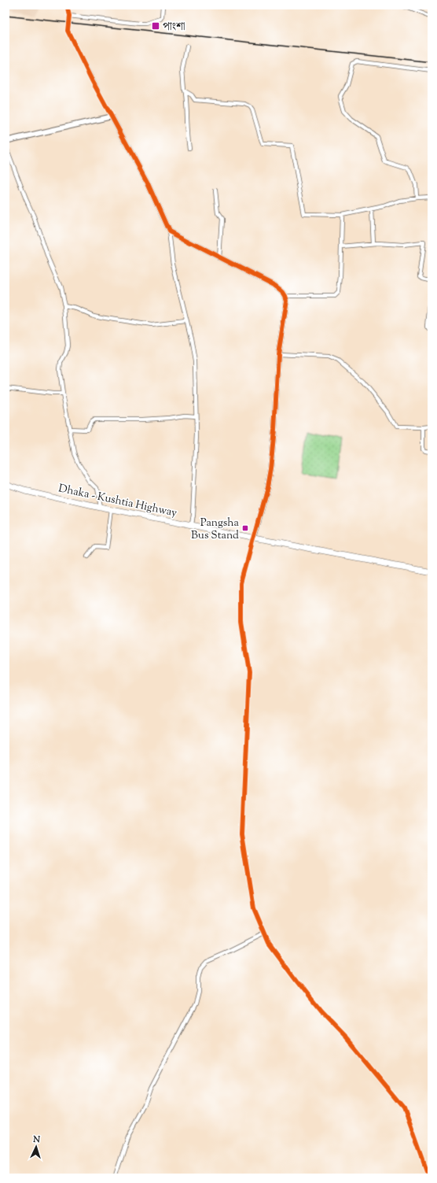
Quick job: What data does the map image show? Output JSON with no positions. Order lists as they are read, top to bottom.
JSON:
{
  "streets": {
    "main road": ["Dhaka - Kushtia Highway"]
  },
  "places": {
    "transit": ["পাংশা", "Pangsha Bus Stand"]
  },
  "north": "top"
}
